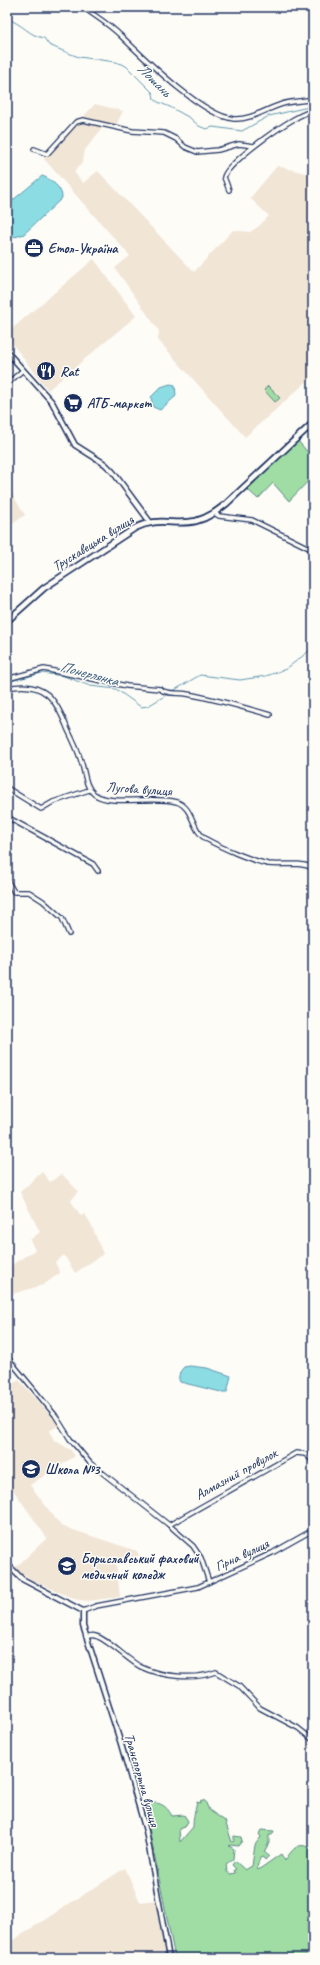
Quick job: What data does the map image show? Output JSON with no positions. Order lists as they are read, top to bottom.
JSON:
{
  "streets": {
    "main road": ["Трускавецька вулиця"],
    "street": [
      "Лугова вулиця",
      "Алмазний провулок",
      "Гірна вулиця",
      "Транспортна вулиця"
    ]
  },
  "crossings": [
    ["Гірна вулиця", "Транспортна вулиця"]
  ],
  "water": ["Лошань", "Понерлянка"],
  "places": {
    "office": ["Етол-Україна"],
    "restaurant": ["Rat"],
    "supermarket": ["АТБ-маркет"],
    "school or university": ["Школа №3", "Бориславський фаховий медичний коледж"]
  }
}
